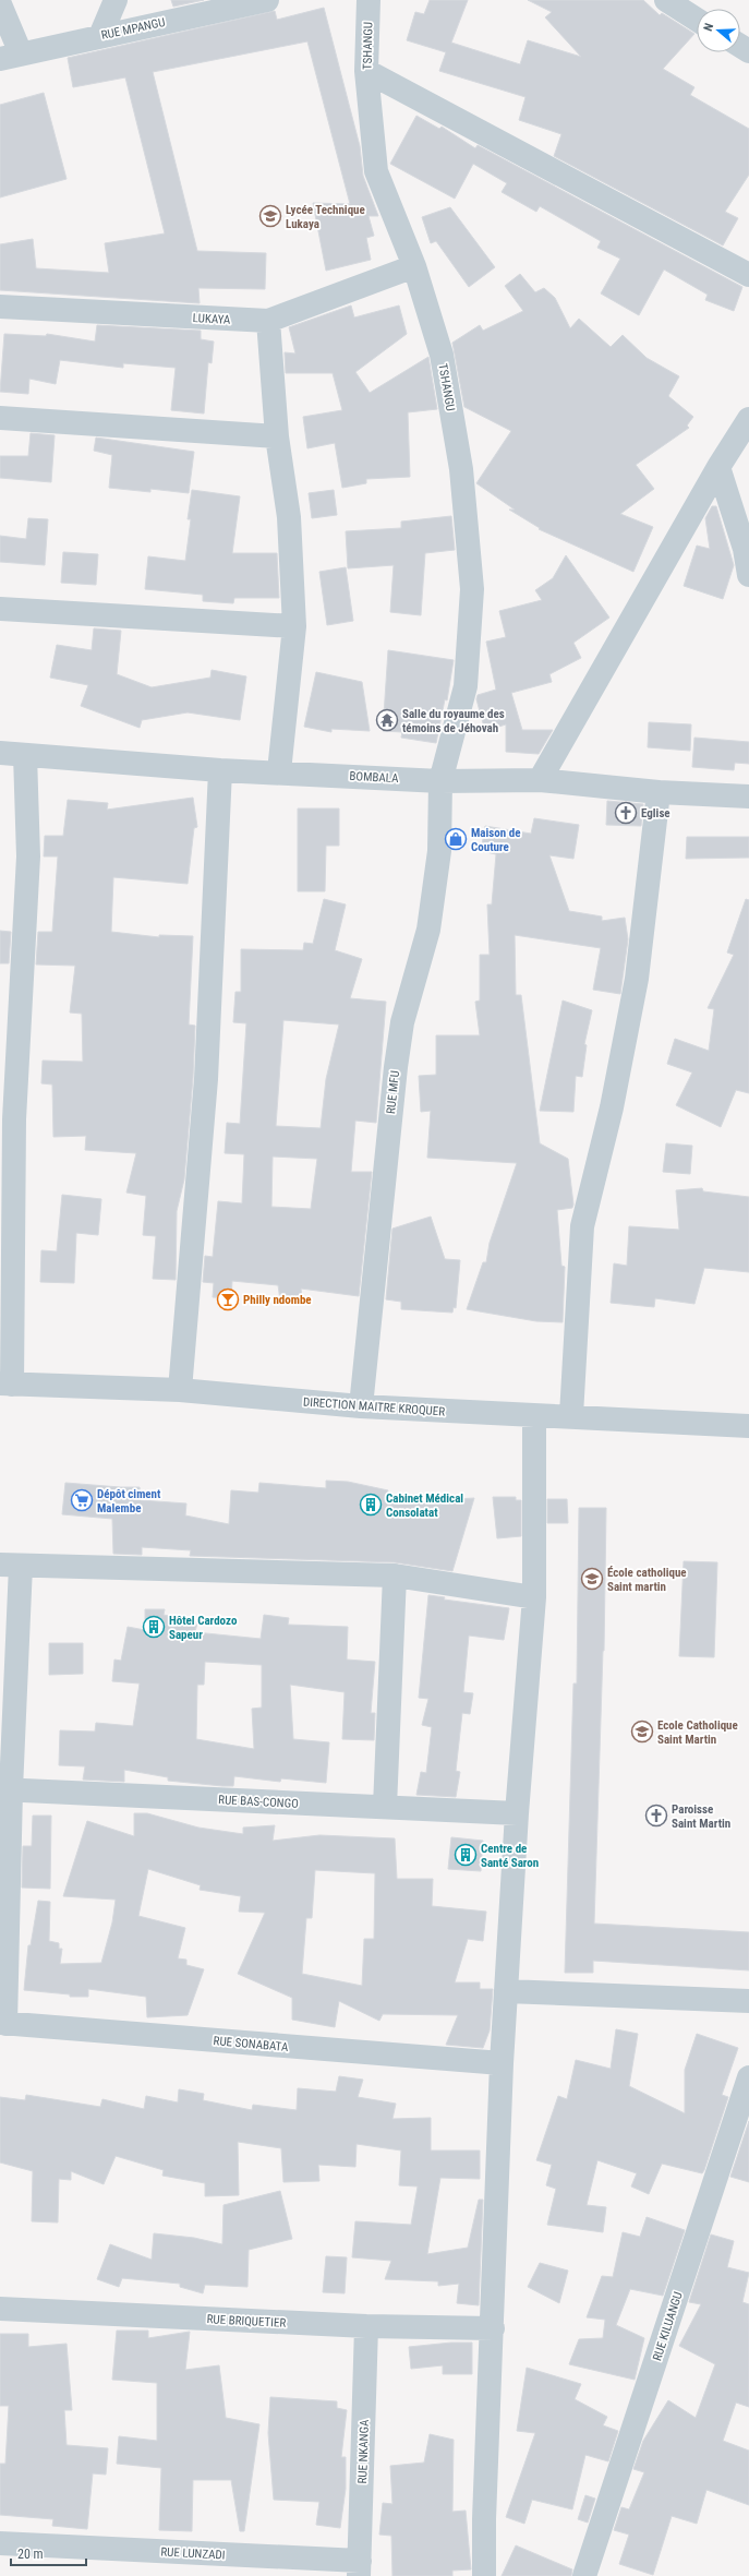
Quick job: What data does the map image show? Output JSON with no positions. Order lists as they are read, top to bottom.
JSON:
{
  "streets": {
    "street": [
      "RUE MPANGU",
      "TSHANGU",
      "LUKAYA",
      "BOMBALA",
      "RUE MFU",
      "DIRECTION MAITRE KROQUER",
      "RUE BAS-CONGO",
      "RUE SONABATA",
      "RUE BRIQUETIER",
      "RUE KILUANGU",
      "RUE NKANGA",
      "RUE LUNZADI"
    ]
  },
  "crossings": [
    ["TSHANGU", "LUKAYA"],
    ["TSHANGU", "BOMBALA"],
    ["TSHANGU", "RUE MFU"],
    ["BOMBALA", "RUE MFU"],
    ["RUE MFU", "DIRECTION MAITRE KROQUER"],
    ["RUE BRIQUETIER", "RUE NKANGA"],
    ["RUE NKANGA", "RUE LUNZADI"]
  ],
  "places": {
    "school or university": ["Lycée Technique Lukaya", "École catholique Saint martin", "Ecole Catholique Saint Martin"],
    "temple": ["Salle du royaume des témoins de Jéhovah"],
    "church": ["Eglise", "Paroisse Saint Martin"],
    "shop": ["Maison de Couture"],
    "bar": ["Philly ndombe"],
    "supermarket": ["Dépôt ciment Malembe"],
    "building": ["Cabinet Médical Consolatat", "Hôtel Cardozo Sapeur", "Centre de Santé Saron"]
  },
  "scale_bar": "20 m",
  "north": "left"
}
